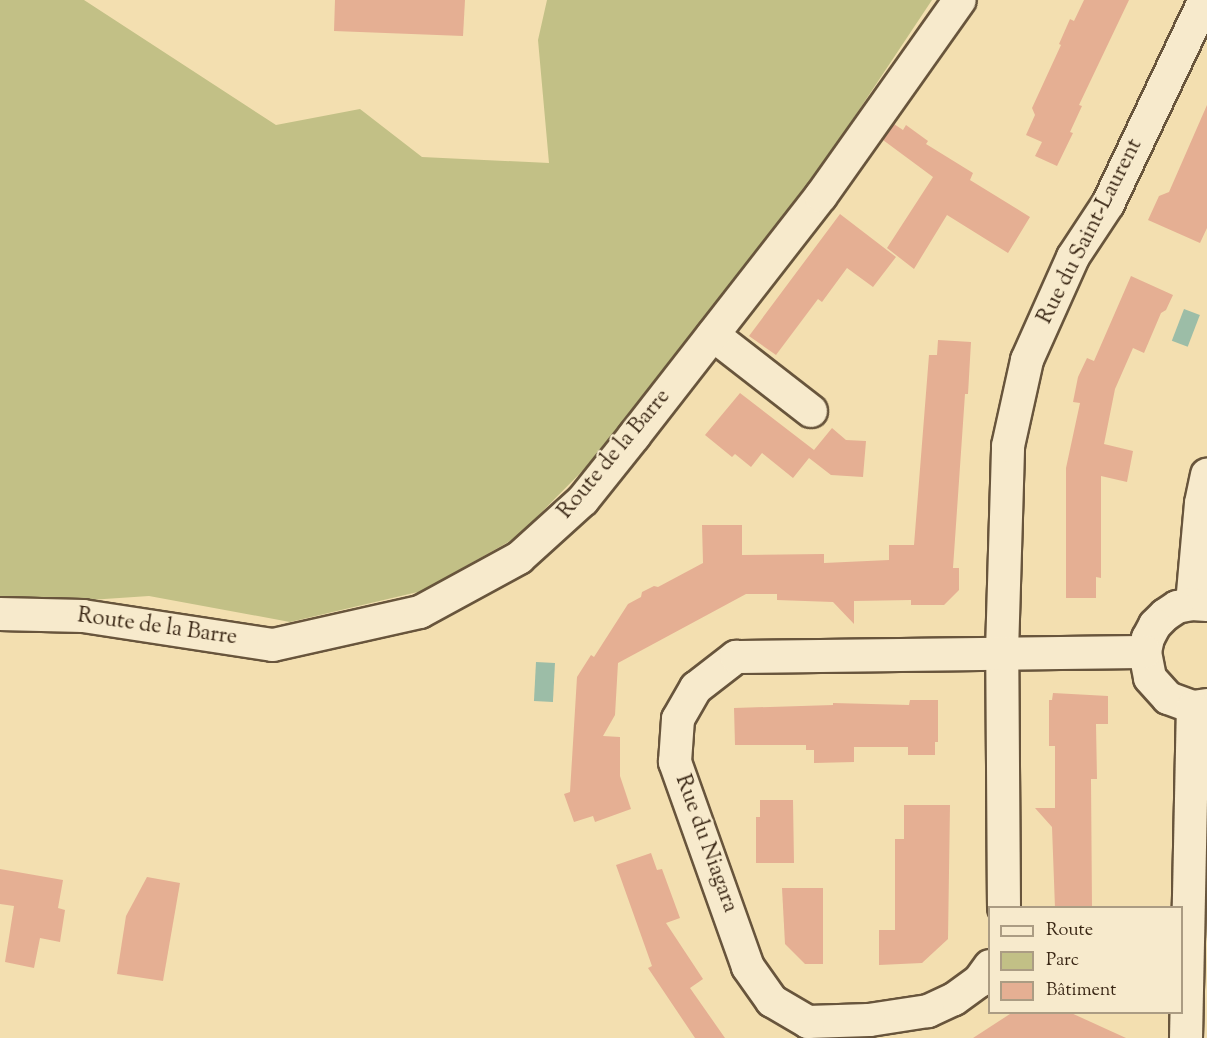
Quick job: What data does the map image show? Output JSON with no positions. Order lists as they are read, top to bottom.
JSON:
{
  "streets": {
    "street": ["Rue du Saint-Laurent", "Route de la Barre", "Rue du Niagara"]
  },
  "crossings": [
    ["Rue du Saint-Laurent", "Rue du Niagara"]
  ],
  "legend": ["Route", "Parc", "Bâtiment"]
}
